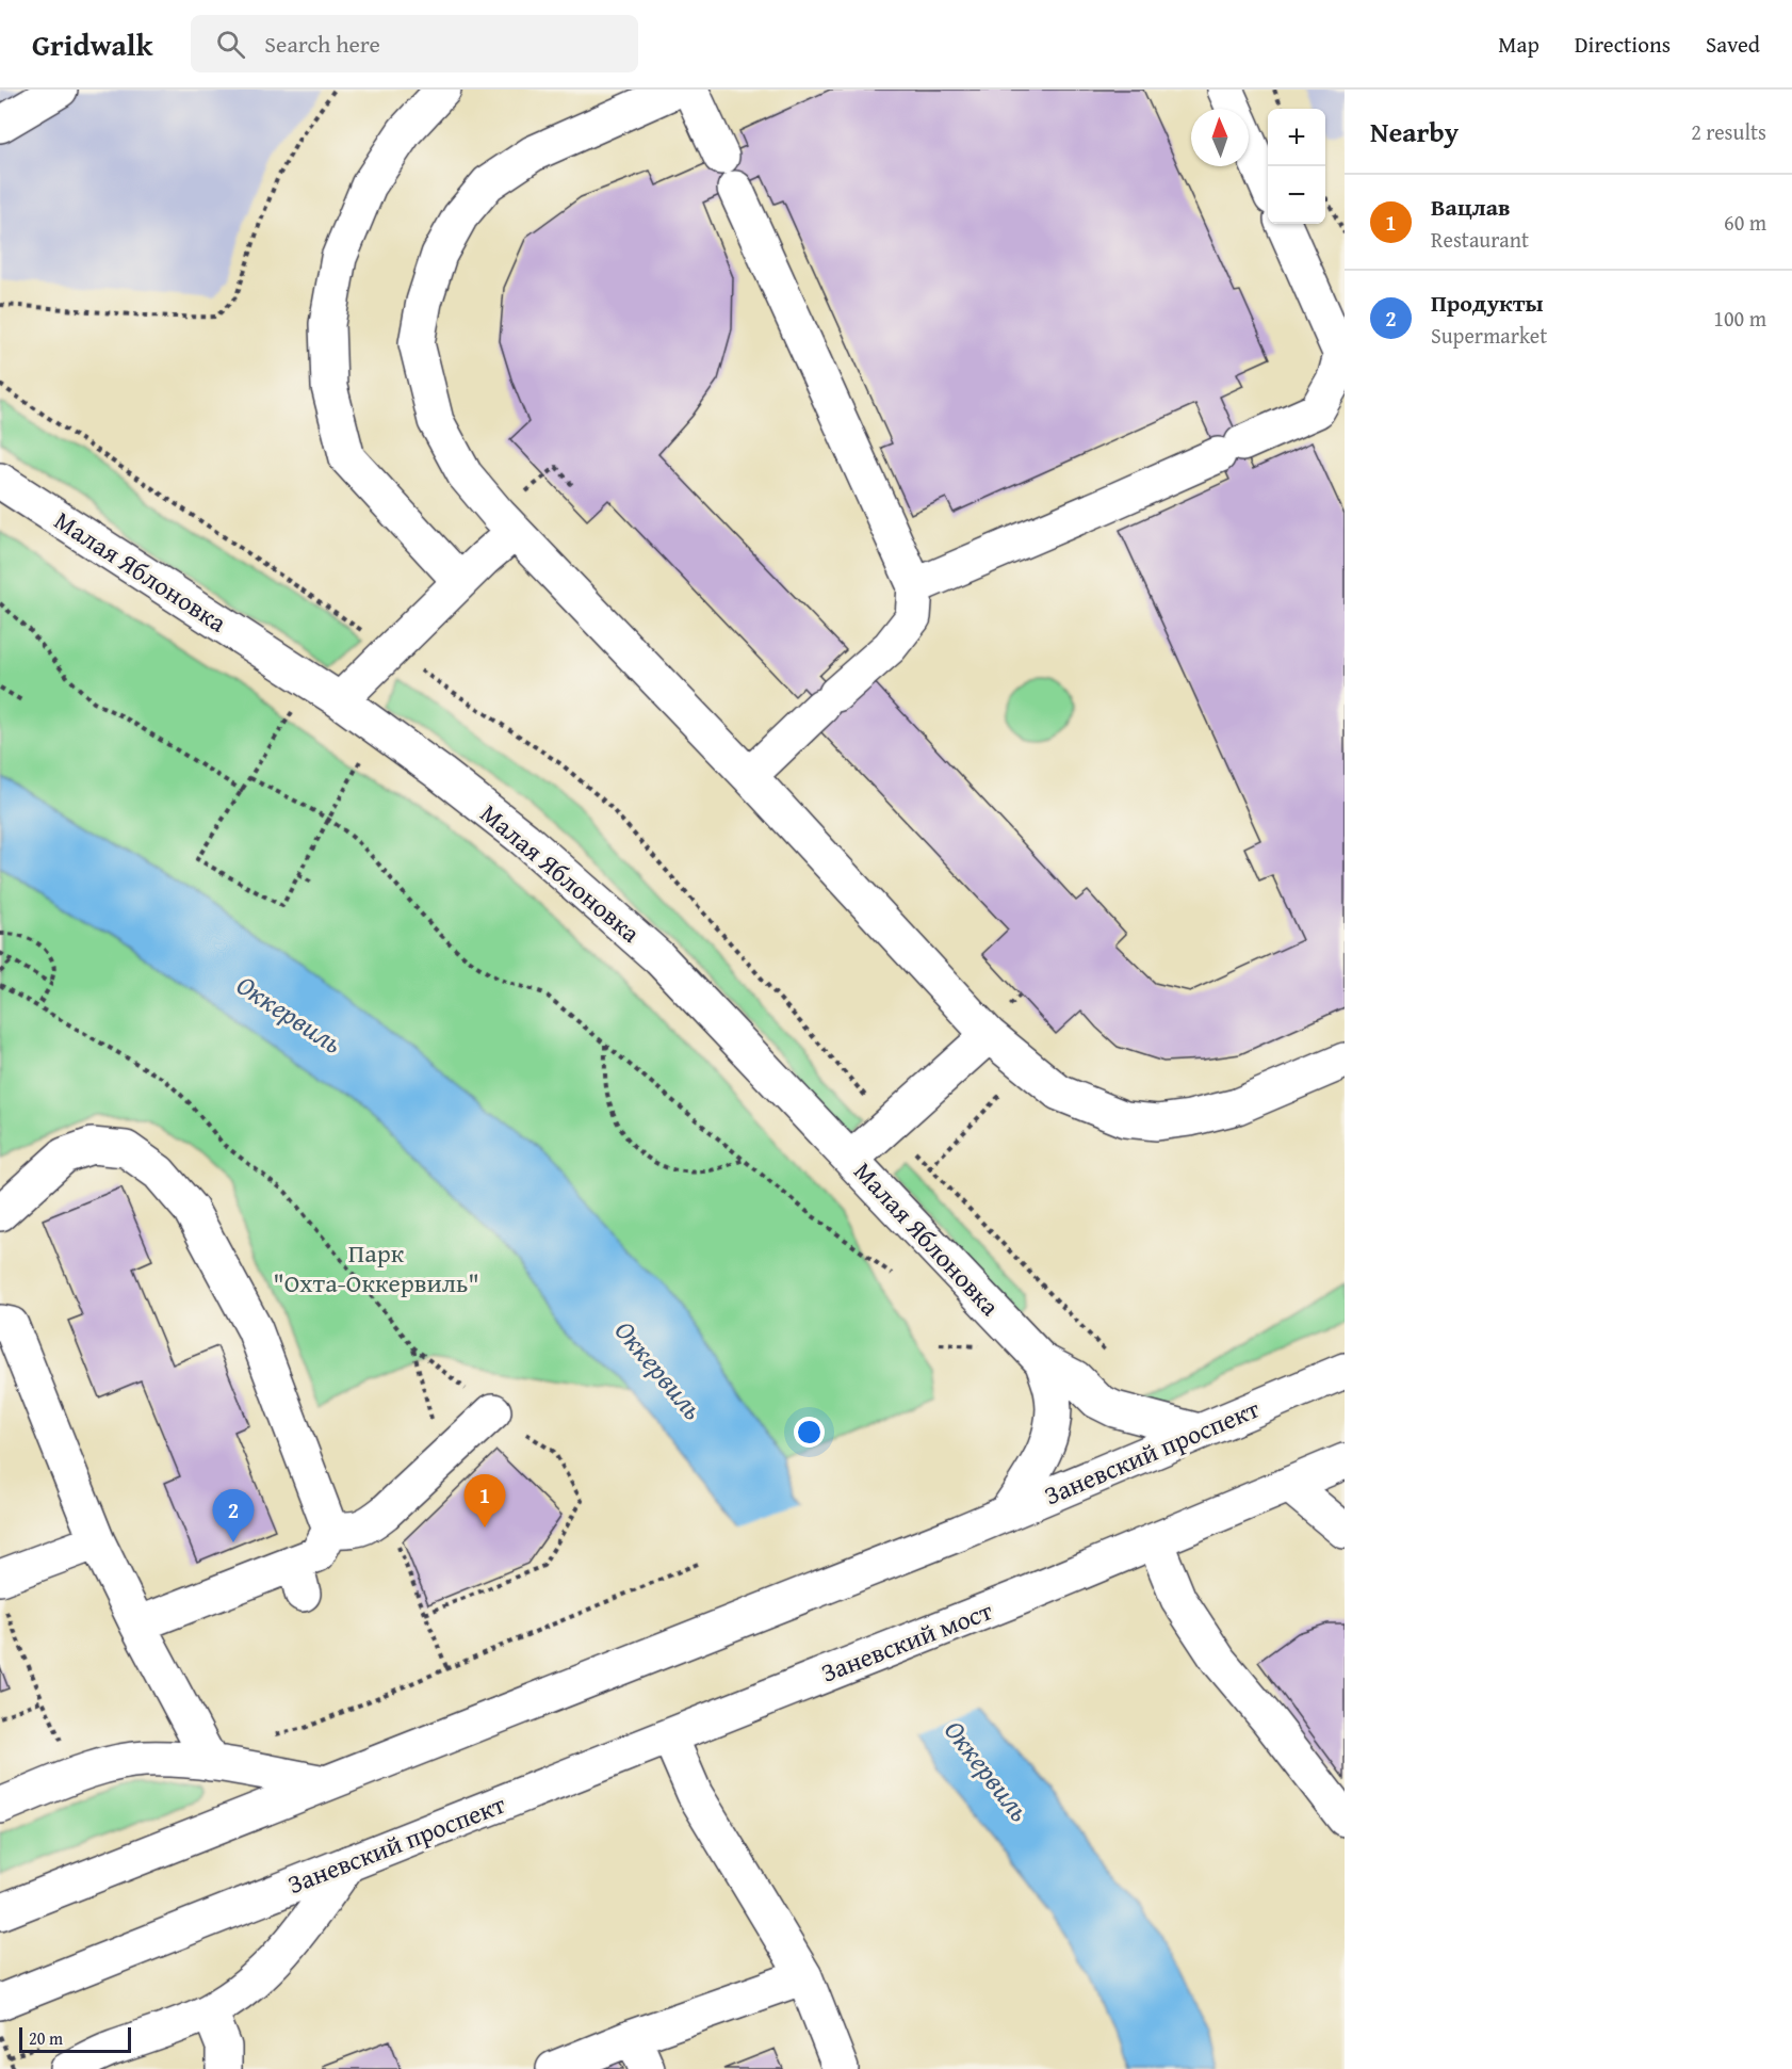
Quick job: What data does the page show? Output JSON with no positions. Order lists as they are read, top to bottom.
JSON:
{
  "streets": {
    "main road": ["Малая Яблоновка", "Заневский проспект", "Заневский мост"]
  },
  "crossings": [
    ["Малая Яблоновка", "Заневский проспект"],
    ["Заневский проспект", "Заневский мост"]
  ],
  "water": ["Оккервиль"],
  "parks": ["Парк \"Охта-Оккервиль\""],
  "scale_bar": "20 m",
  "north": "top",
  "page": {
    "header": "Gridwalk",
    "search": "Search here",
    "nav": ["Map", "Directions", "Saved"],
    "heading": ["Nearby", "2 results"],
    "map_buttons": ["+", "−"],
    "list": [
      {
        "mark": "1",
        "name": "Вацлав",
        "note": "Restaurant",
        "value": "60 m"
      },
      {
        "mark": "2",
        "name": "Продукты",
        "note": "Supermarket",
        "value": "100 m"
      }
    ],
    "pins": ["1", "2"],
    "scale": "20 m"
  }
}
